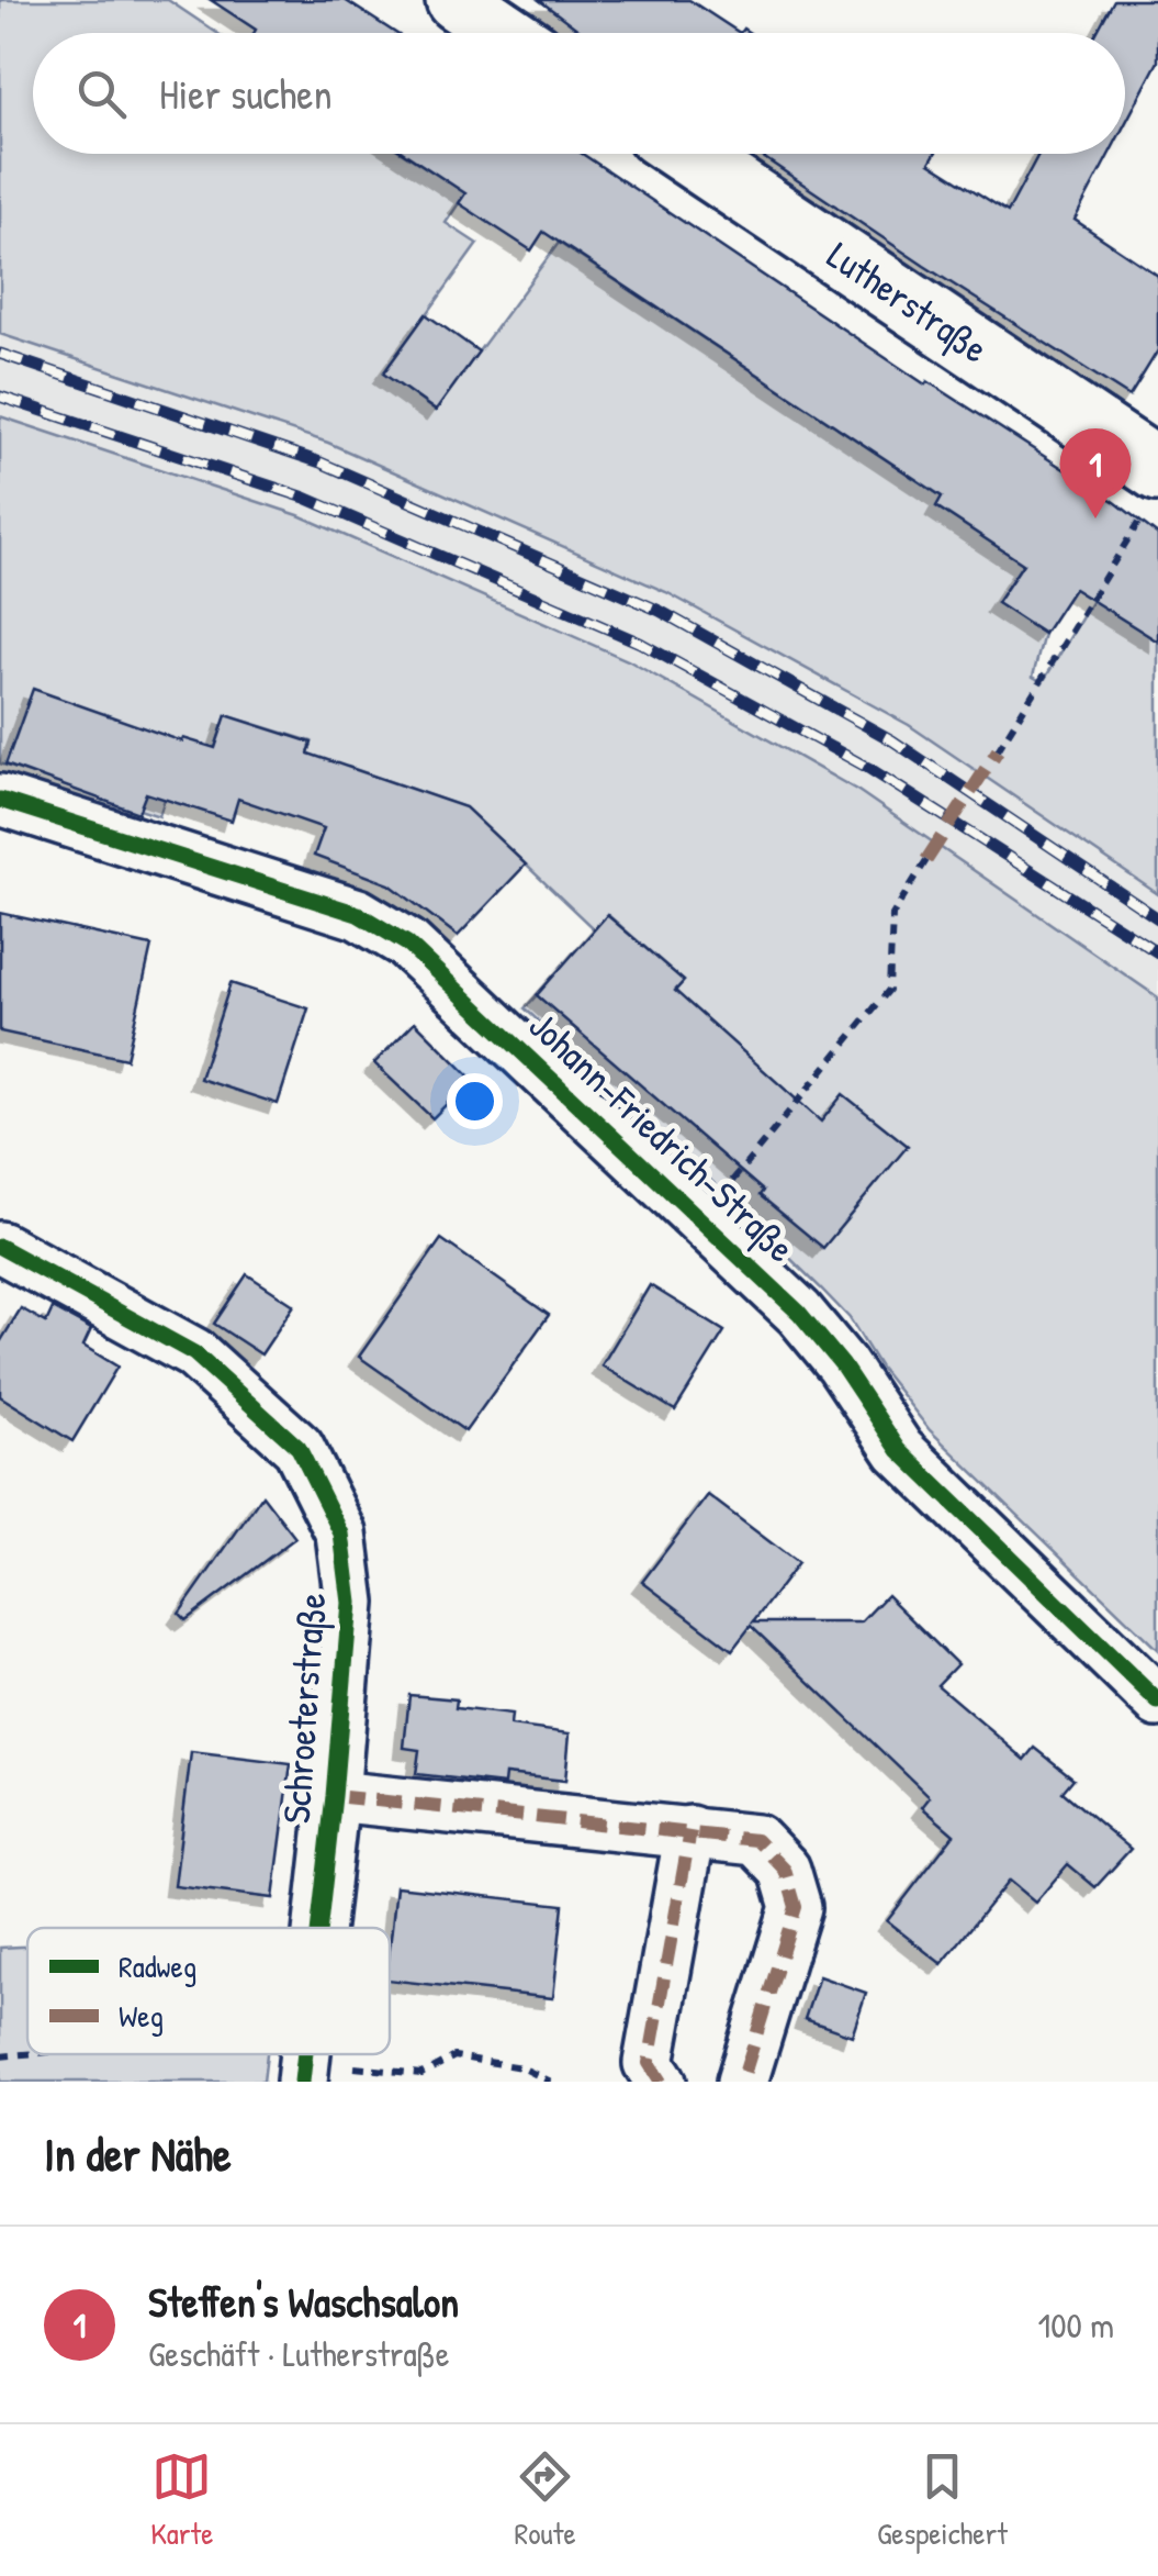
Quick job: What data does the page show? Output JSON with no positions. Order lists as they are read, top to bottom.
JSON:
{
  "streets": {
    "street": ["Lutherstraße", "Johann-Friedrich-Straße", "Schroeterstraße"]
  },
  "legend": ["Radweg", "Weg"],
  "page": {
    "search": "Hier suchen",
    "pins": "1",
    "heading": "In der Nähe",
    "list": [
      {
        "mark": "1",
        "name": "Steffen's Waschsalon",
        "note": "Geschäft · Lutherstraße",
        "value": "100 m"
      }
    ],
    "nav": ["Karte", "Route", "Gespeichert"]
  }
}
